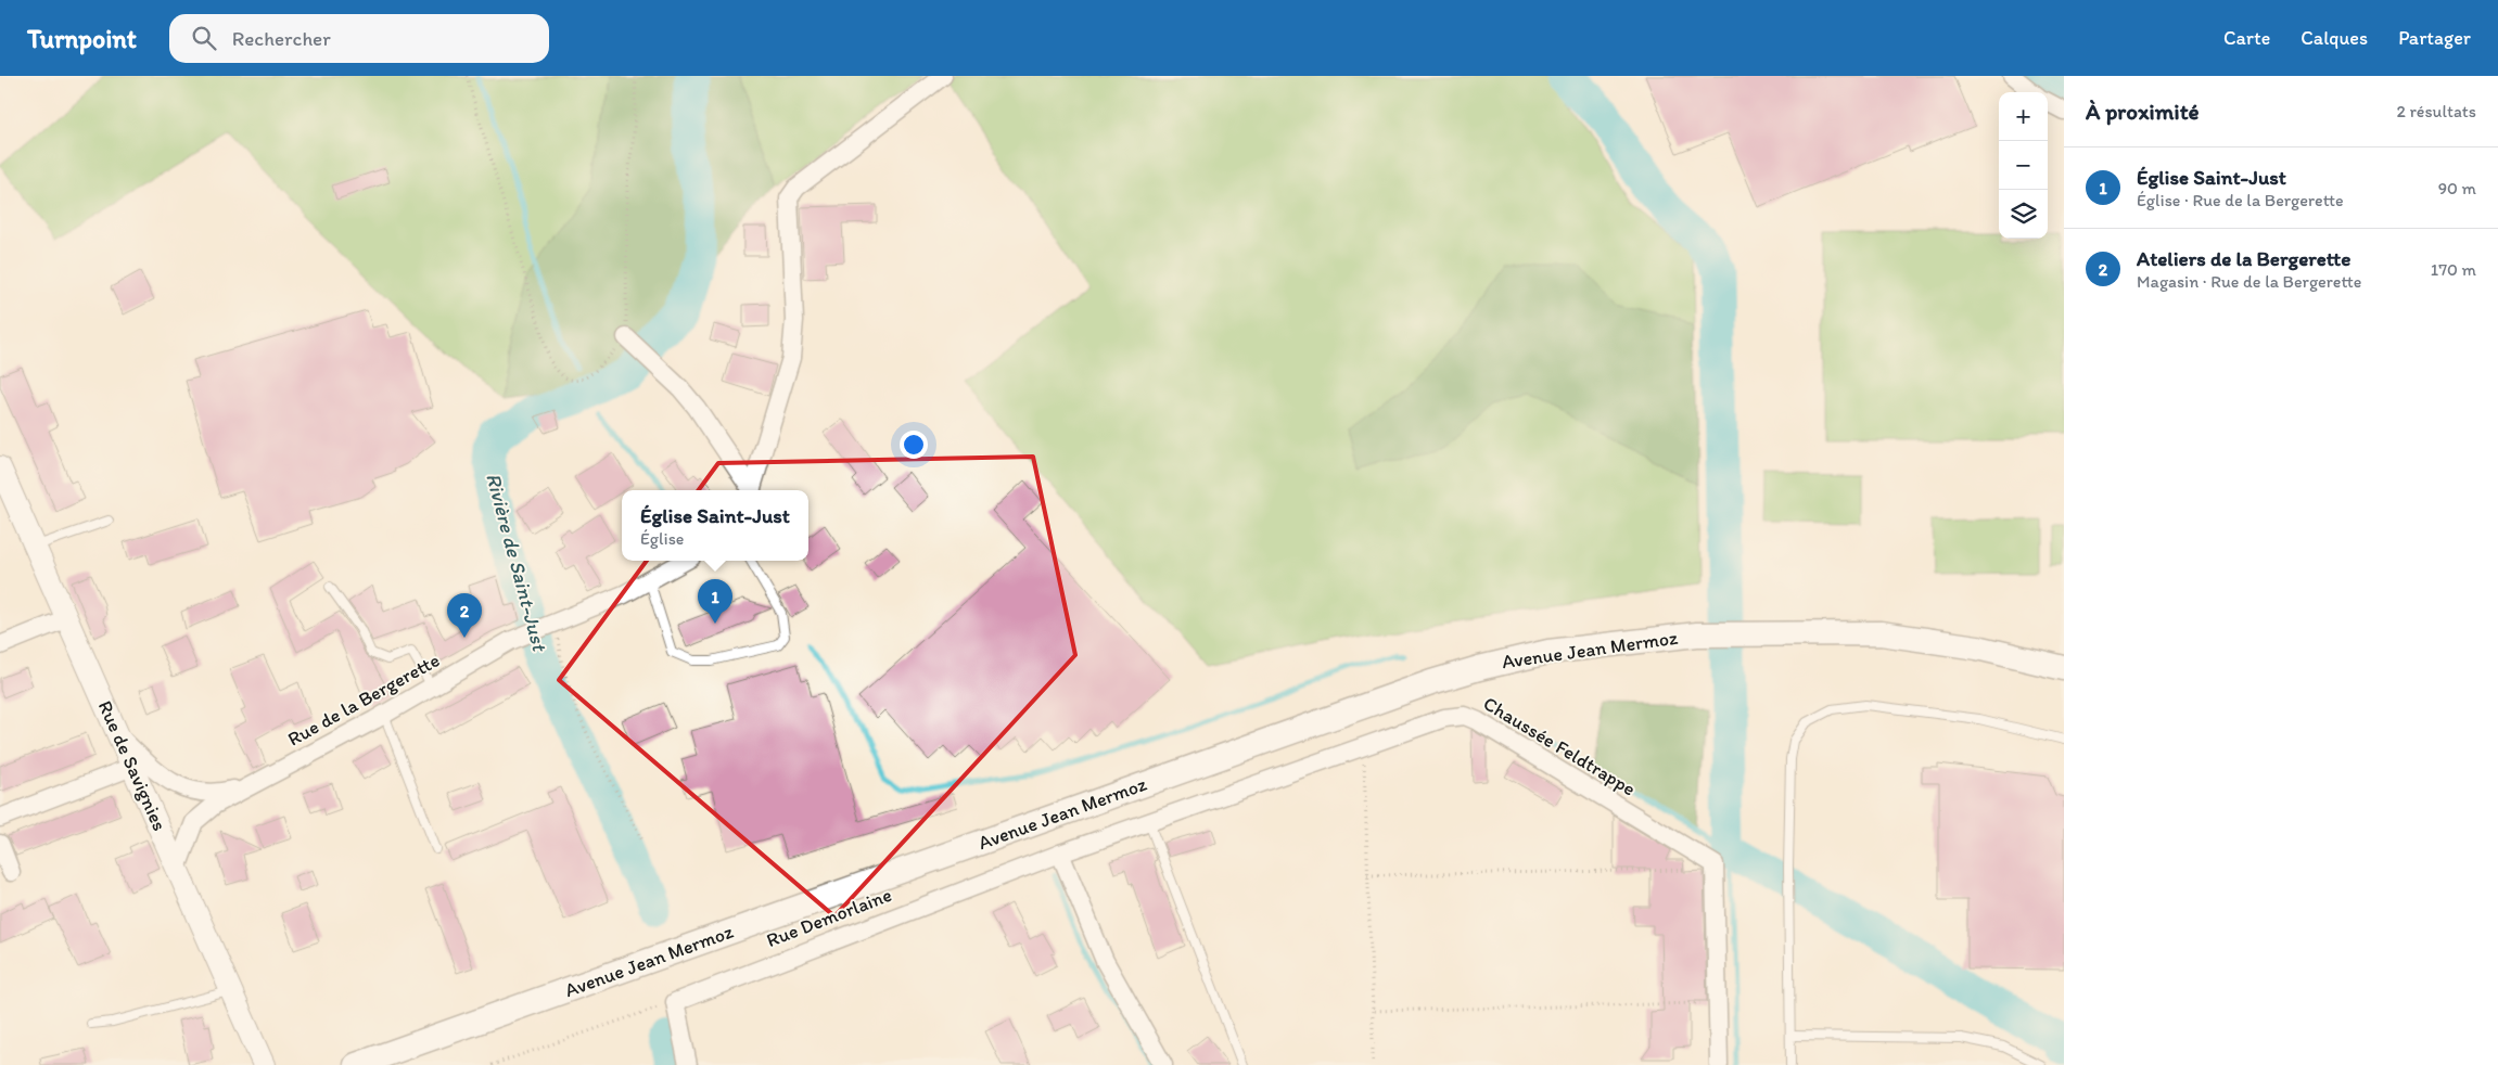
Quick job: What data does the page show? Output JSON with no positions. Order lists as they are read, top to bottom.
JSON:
{
  "streets": {
    "main road": ["Avenue Jean Mermoz"],
    "street": [
      "Rue de la Bergerette",
      "Chaussée Feldtrappe",
      "Rue de Savignies",
      "Rue Demorlaine"
    ]
  },
  "crossings": [
    ["Rue de la Bergerette", "Rue de Savignies"],
    ["Chaussée Feldtrappe", "Rue Demorlaine"]
  ],
  "water": ["Rivière de Saint-Just"],
  "page": {
    "header": "Turnpoint",
    "search": "Rechercher",
    "nav": ["Carte", "Calques", "Partager"],
    "heading": ["À proximité", "2 résultats"],
    "map_buttons": ["+", "−"],
    "list": [
      {
        "mark": "1",
        "name": "Église Saint-Just",
        "note": "Église · Rue de la Bergerette",
        "value": "90 m"
      },
      {
        "mark": "2",
        "name": "Ateliers de la Bergerette",
        "note": "Magasin · Rue de la Bergerette",
        "value": "170 m"
      }
    ],
    "popup": ["Église Saint-Just", "Église"],
    "pins": ["1", "2"]
  }
}
